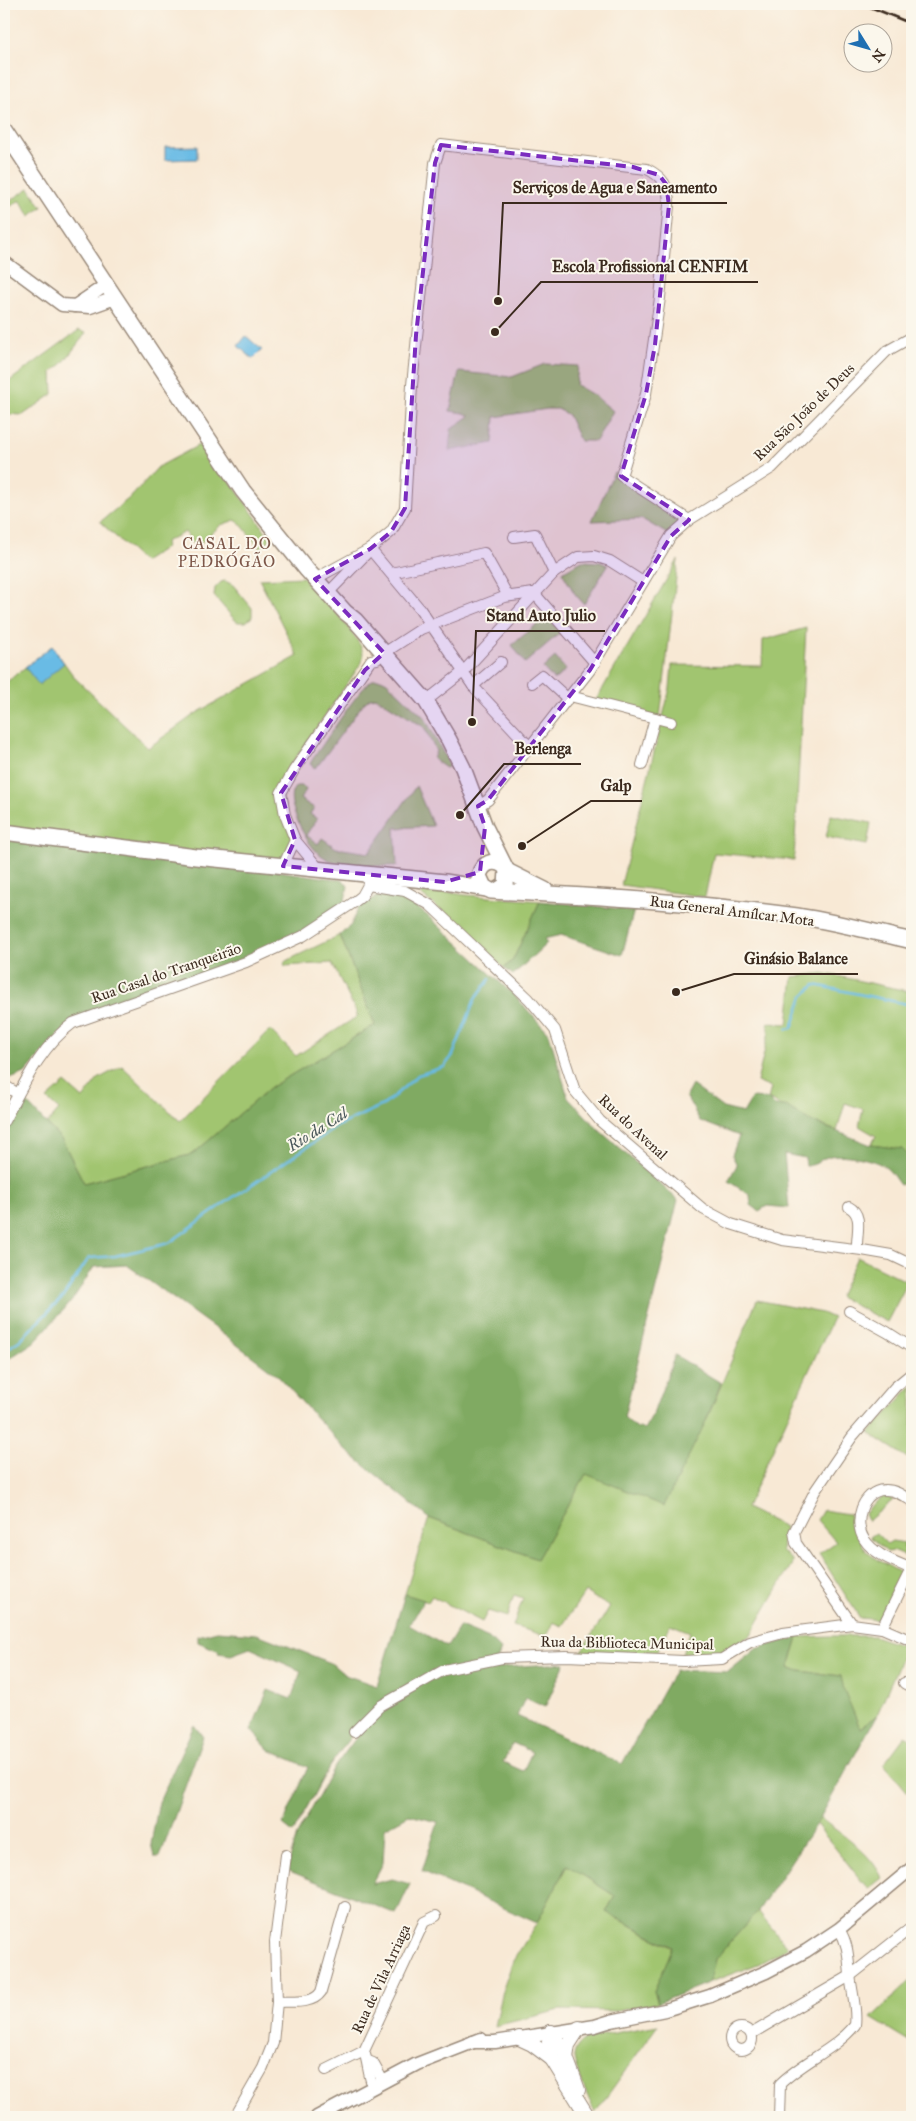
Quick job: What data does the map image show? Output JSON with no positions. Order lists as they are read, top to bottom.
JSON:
{
  "streets": {
    "main road": ["Rua General Amílcar Mota"],
    "street": [
      "Rua São João de Deus",
      "Rua Casal do Tranqueirão",
      "Rua do Avenal",
      "Rua da Biblioteca Municipal",
      "Rua de Vila Arriaga"
    ]
  },
  "crossings": [
    ["Rua General Amílcar Mota", "Rua Casal do Tranqueirão"],
    ["Rua General Amílcar Mota", "Rua do Avenal"],
    ["Rua Casal do Tranqueirão", "Rua do Avenal"]
  ],
  "districts": ["CASAL DO PEDRÓGÃO"],
  "water": ["Rio da Cal"],
  "places": [
    "Serviços de Agua e Saneamento",
    "Escola Profissional CENFIM",
    "Stand Auto Julio",
    "Berlenga",
    "Galp",
    "Ginásio Balance"
  ],
  "north": "bottom right"
}
